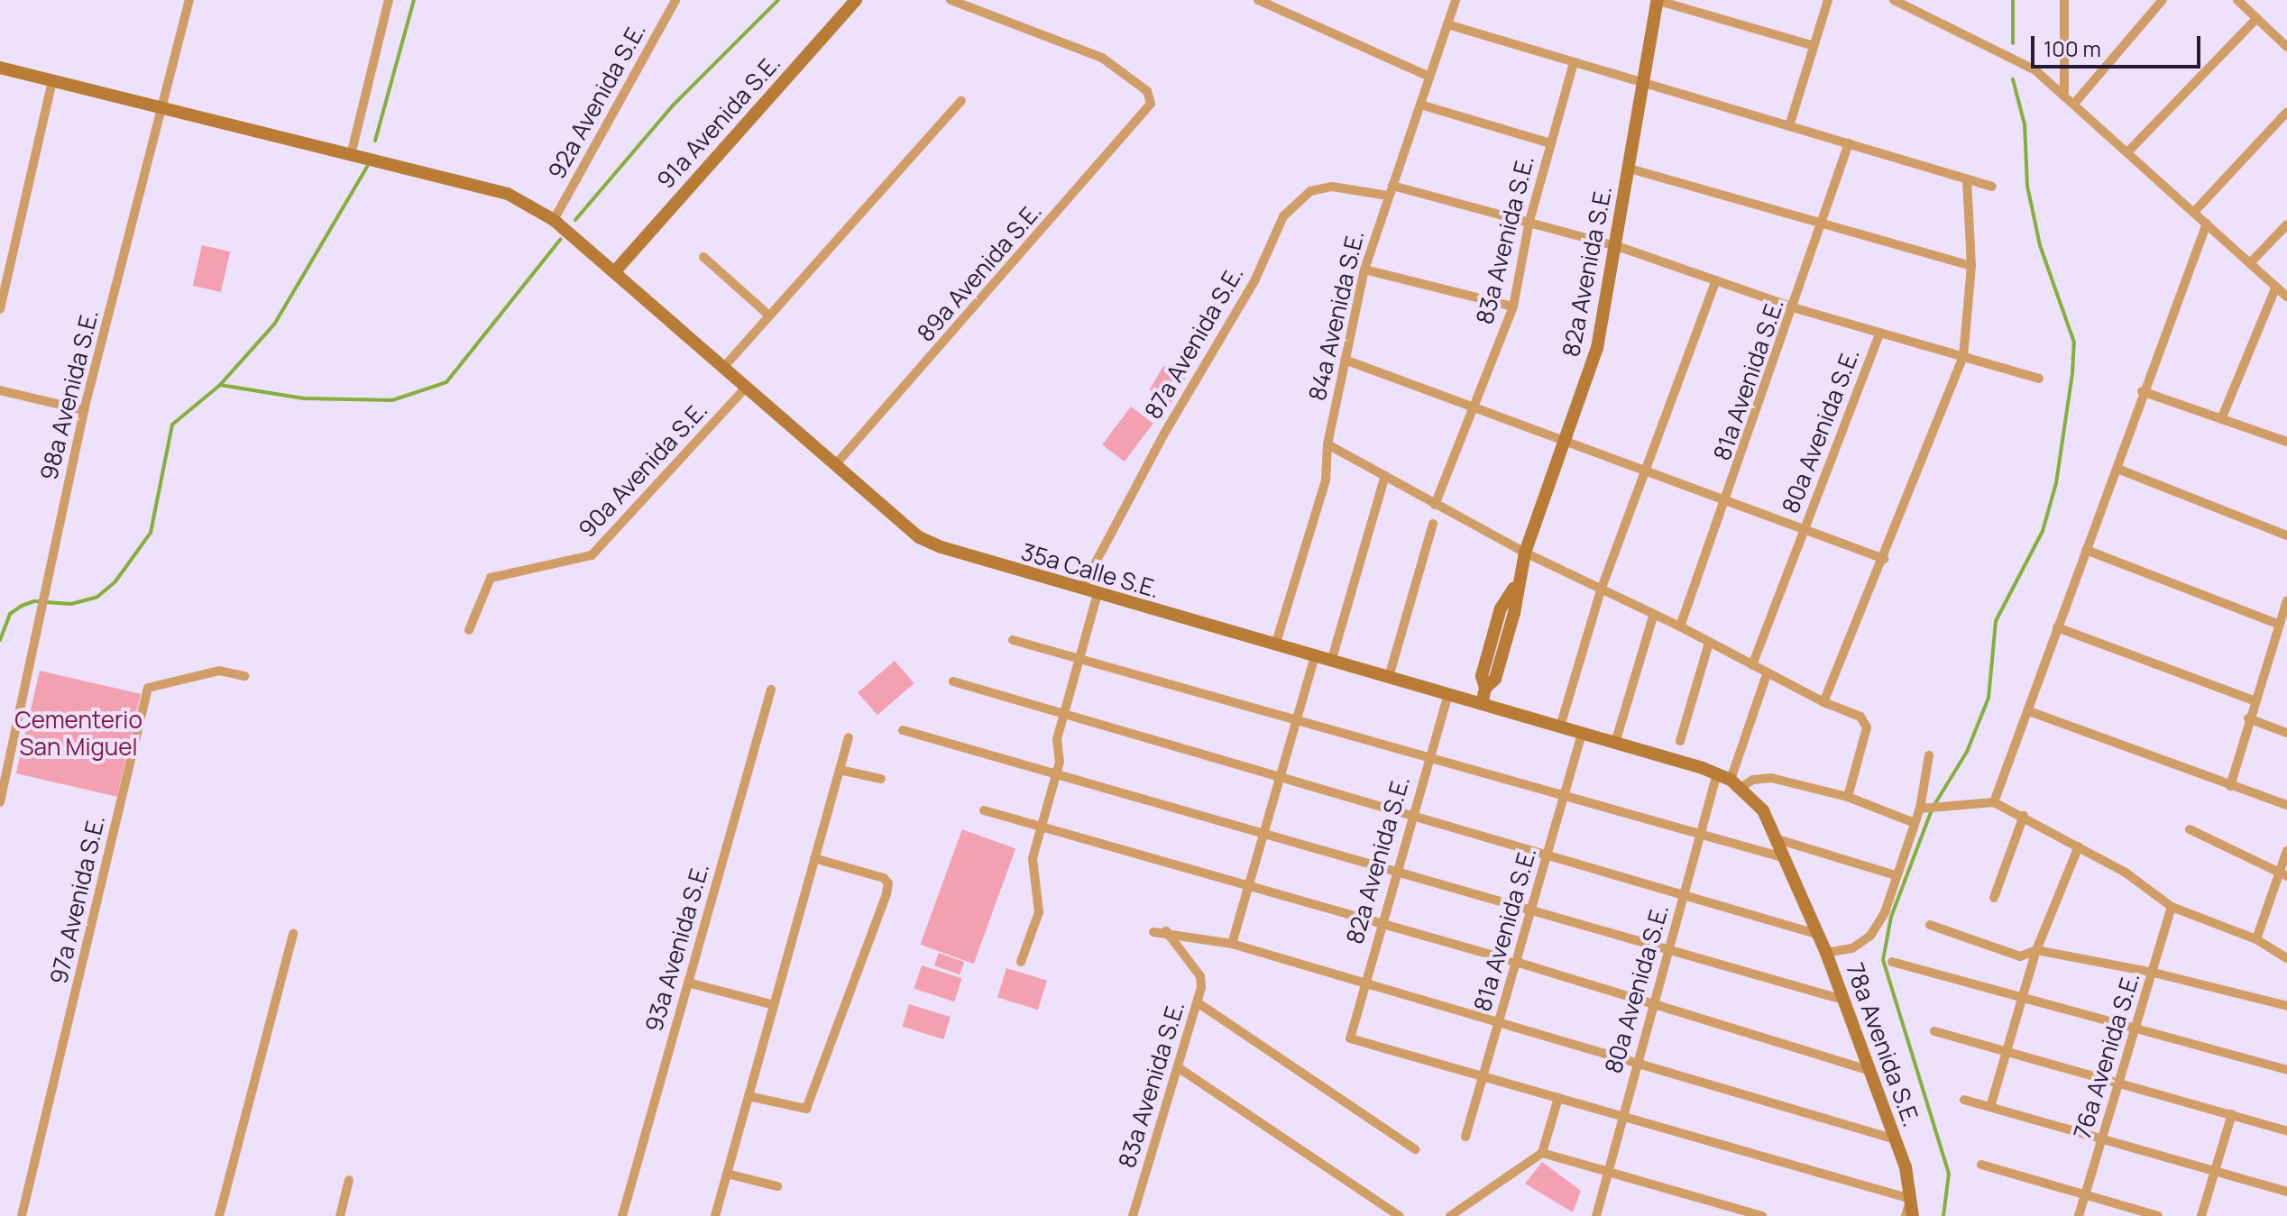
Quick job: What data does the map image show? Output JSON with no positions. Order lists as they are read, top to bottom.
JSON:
{
  "streets": {
    "street": [
      "92a Avenida S.E.",
      "91a Avenida S.E.",
      "83a Avenida S.E.",
      "82a Avenida S.E.",
      "89a Avenida S.E.",
      "84a Avenida S.E.",
      "87a Avenida S.E.",
      "81a Avenida S.E.",
      "98a Avenida S.E.",
      "80a Avenida S.E.",
      "90a Avenida S.E.",
      "35a Calle S.E.",
      "97a Avenida S.E.",
      "93a Avenida S.E.",
      "78a Avenida S.E.",
      "76a Avenida S.E."
    ]
  },
  "crossings": [
    ["92a Avenida S.E.", "35a Calle S.E."],
    ["91a Avenida S.E.", "35a Calle S.E."],
    ["82a Avenida S.E.", "81a Avenida S.E."],
    ["82a Avenida S.E.", "35a Calle S.E."],
    ["89a Avenida S.E.", "35a Calle S.E."],
    ["84a Avenida S.E.", "87a Avenida S.E."],
    ["84a Avenida S.E.", "35a Calle S.E."],
    ["87a Avenida S.E.", "35a Calle S.E."],
    ["81a Avenida S.E.", "35a Calle S.E."],
    ["98a Avenida S.E.", "35a Calle S.E."],
    ["80a Avenida S.E.", "35a Calle S.E."],
    ["90a Avenida S.E.", "35a Calle S.E."]
  ],
  "parks": ["Cementerio San Miguel"],
  "scale_bar": "100 m"
}
